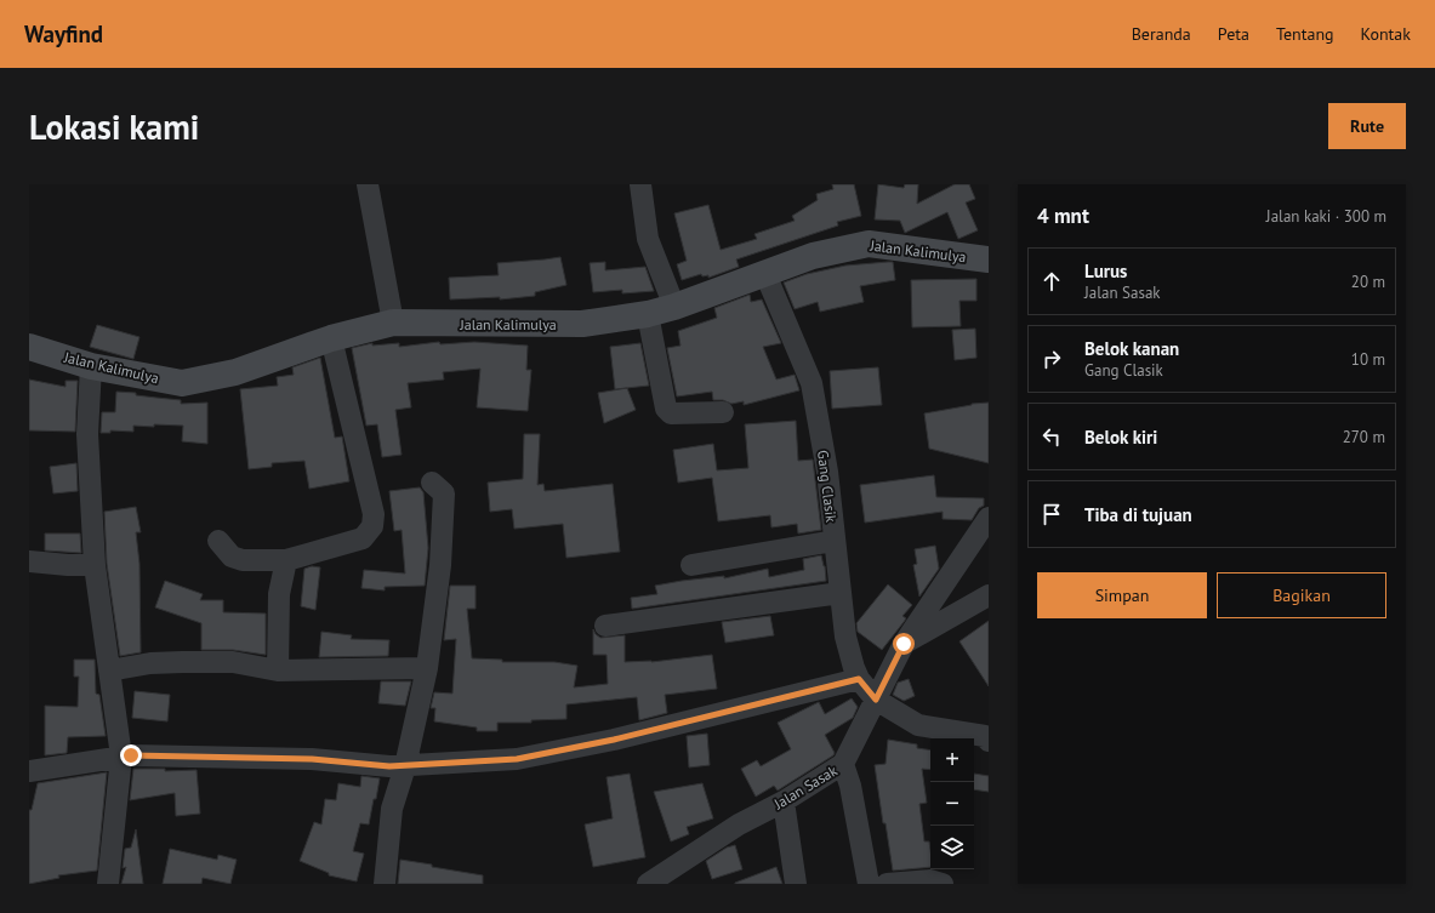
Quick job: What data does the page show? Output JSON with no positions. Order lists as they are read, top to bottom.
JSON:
{
  "streets": {
    "street": ["Jalan Kalimulya", "Gang Clasik", "Jalan Sasak"]
  },
  "crossings": [
    ["Jalan Kalimulya", "Gang Clasik"],
    ["Gang Clasik", "Jalan Sasak"]
  ],
  "page": {
    "header": "Wayfind",
    "nav": [
      "Beranda",
      "Peta",
      "Tentang",
      "Kontak"
    ],
    "buttons": [
      "Rute",
      ["Simpan", "Bagikan"]
    ],
    "title": "Lokasi kami",
    "heading": ["4 mnt", "Jalan kaki · 300 m"],
    "list": [
      ["Lurus", "Jalan Sasak", "20 m"],
      ["Belok kanan", "Gang Clasik", "10 m"],
      ["Belok kiri", "270 m"],
      "Tiba di tujuan"
    ],
    "map_buttons": ["+", "−"]
  }
}
